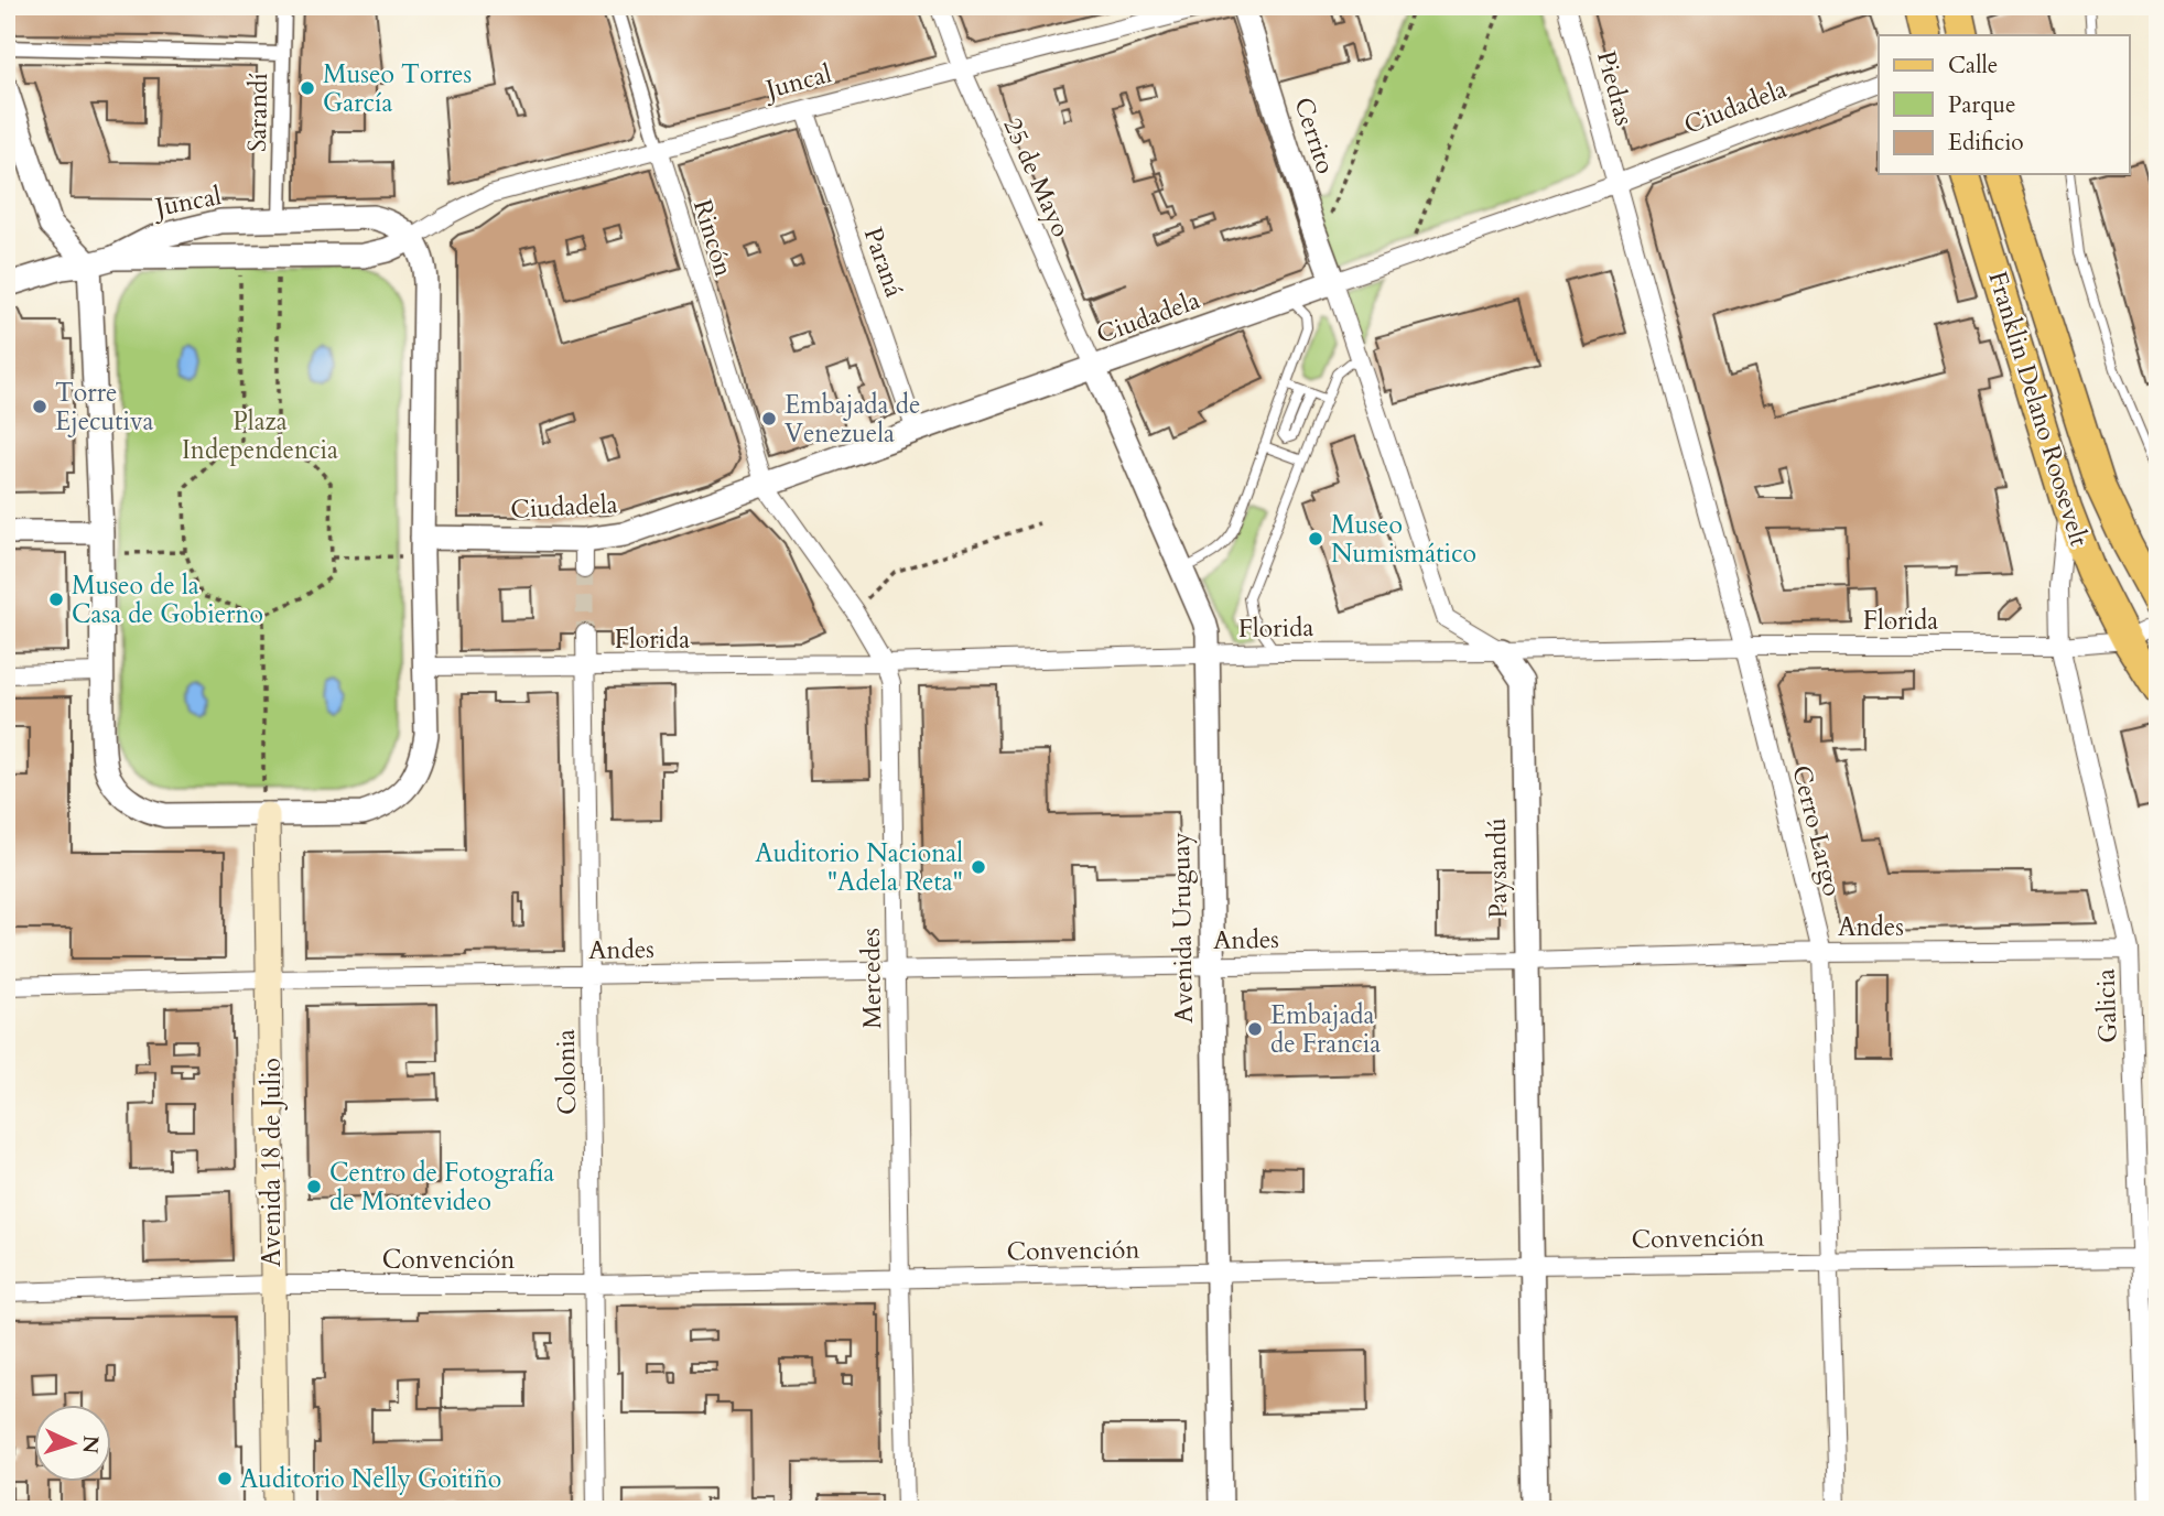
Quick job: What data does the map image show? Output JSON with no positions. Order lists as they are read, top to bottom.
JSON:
{
  "streets": {
    "main road": ["Franklin Delano Roosevelt", "Avenida 18 de Julio"],
    "street": [
      "Juncal",
      "Piedras",
      "Ciudadela",
      "Sarandí",
      "Cerrito",
      "25 de Mayo",
      "Rincón",
      "Paraná",
      "Florida",
      "Cerro Largo",
      "Paysandú",
      "Andes",
      "Avenida Uruguay",
      "Mercedes",
      "Galicia",
      "Colonia",
      "Convención"
    ]
  },
  "crossings": [
    ["Juncal", "Sarandí"],
    ["Juncal", "25 de Mayo"],
    ["Juncal", "Rincón"],
    ["Juncal", "Paraná"],
    ["Piedras", "Ciudadela"],
    ["Piedras", "Cerro Largo"],
    ["Ciudadela", "Cerrito"],
    ["Ciudadela", "25 de Mayo"],
    ["Ciudadela", "Rincón"],
    ["Ciudadela", "Paraná"],
    ["Ciudadela", "Cerro Largo"],
    ["Ciudadela", "Paysandú"],
    ["Ciudadela", "Avenida Uruguay"],
    ["Ciudadela", "Mercedes"],
    ["Cerrito", "Paysandú"],
    ["25 de Mayo", "Avenida Uruguay"],
    ["Rincón", "Mercedes"],
    ["Franklin Delano Roosevelt", "Florida"],
    ["Franklin Delano Roosevelt", "Galicia"],
    ["Florida", "Cerro Largo"],
    ["Florida", "Paysandú"],
    ["Florida", "Avenida Uruguay"],
    ["Florida", "Mercedes"],
    ["Florida", "Galicia"],
    ["Florida", "Colonia"],
    ["Cerro Largo", "Andes"],
    ["Cerro Largo", "Convención"],
    ["Paysandú", "Andes"],
    ["Paysandú", "Convención"],
    ["Andes", "Avenida Uruguay"],
    ["Andes", "Mercedes"],
    ["Andes", "Galicia"],
    ["Andes", "Colonia"],
    ["Andes", "Avenida 18 de Julio"],
    ["Avenida Uruguay", "Convención"],
    ["Mercedes", "Convención"],
    ["Galicia", "Convención"],
    ["Colonia", "Convención"],
    ["Avenida 18 de Julio", "Convención"]
  ],
  "parks": ["Plaza Independencia"],
  "places": [
    "Museo Torres García",
    "Torre Ejecutiva",
    "Embajada de Venezuela",
    "Museo Numismático",
    "Museo de la Casa de Gobierno",
    "Auditorio Nacional \"Adela Reta\"",
    "Embajada de Francia",
    "Centro de Fotografía de Montevideo",
    "Auditorio Nelly Goitiño"
  ],
  "legend": ["Calle", "Parque", "Edificio"],
  "north": "right"
}
